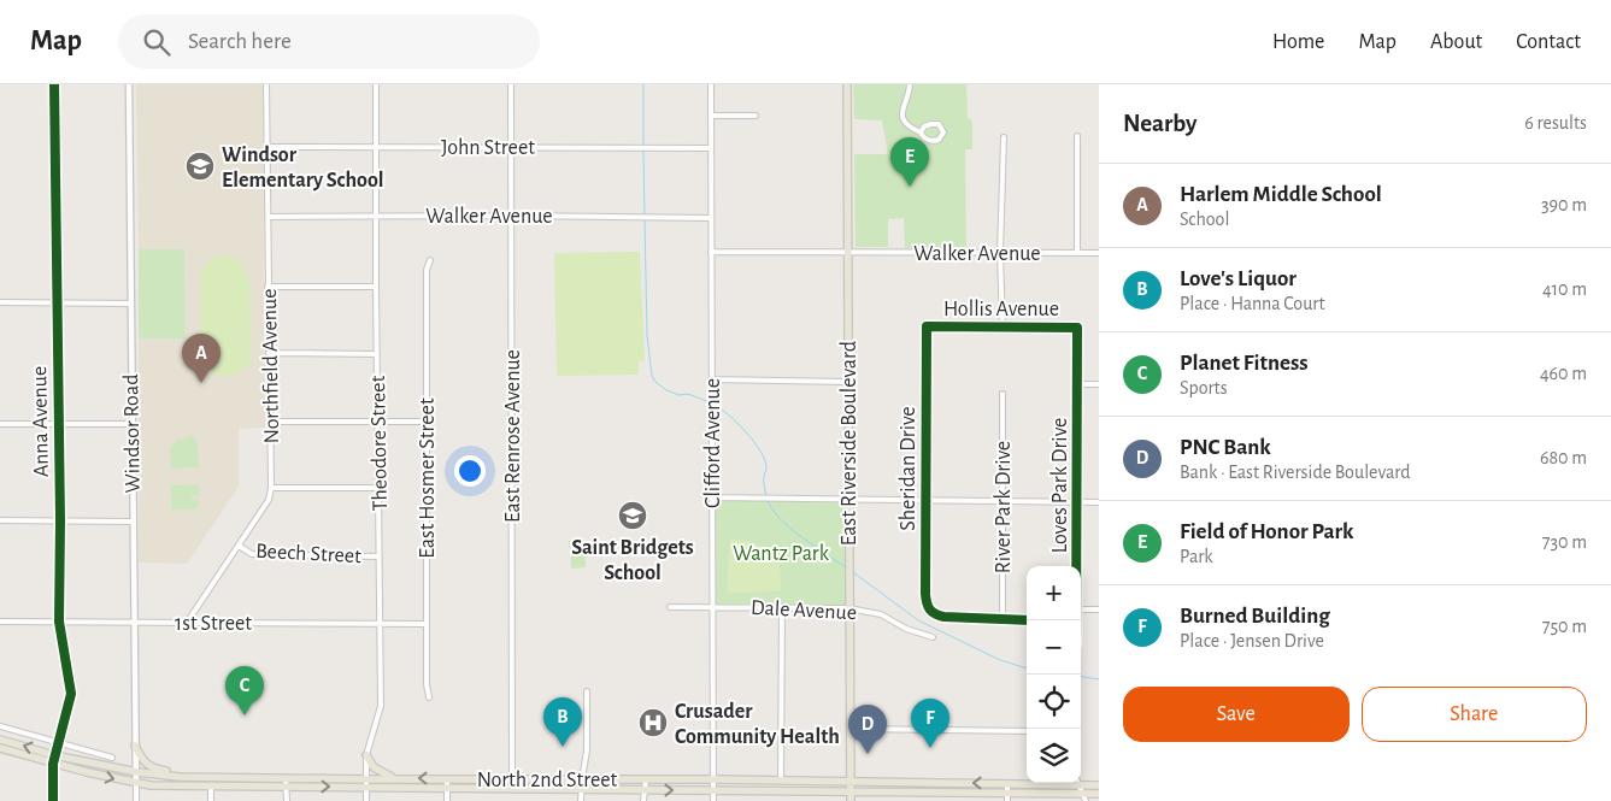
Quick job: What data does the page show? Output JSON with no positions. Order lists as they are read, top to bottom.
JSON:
{
  "streets": {
    "main road": ["East Riverside Boulevard", "North 2nd Street"],
    "street": [
      "John Street",
      "Walker Avenue",
      "Hollis Avenue",
      "Northfield Avenue",
      "Anna Avenue",
      "Windsor Road",
      "East Renrose Avenue",
      "Theodore Street",
      "Clifford Avenue",
      "Sheridan Drive",
      "East Hosmer Street",
      "Loves Park Drive",
      "River Park Drive",
      "Beech Street",
      "Dale Avenue",
      "1st Street"
    ]
  },
  "crossings": [
    ["John Street", "Northfield Avenue"],
    ["John Street", "East Renrose Avenue"],
    ["John Street", "Theodore Street"],
    ["John Street", "Clifford Avenue"],
    ["Walker Avenue", "Northfield Avenue"],
    ["Walker Avenue", "East Renrose Avenue"],
    ["Walker Avenue", "Theodore Street"],
    ["Walker Avenue", "Clifford Avenue"],
    ["Walker Avenue", "East Riverside Boulevard"],
    ["Hollis Avenue", "Sheridan Drive"],
    ["Hollis Avenue", "Loves Park Drive"],
    ["Northfield Avenue", "Beech Street"],
    ["Northfield Avenue", "1st Street"],
    ["Anna Avenue", "1st Street"],
    ["Anna Avenue", "North 2nd Street"],
    ["Windsor Road", "1st Street"],
    ["Windsor Road", "North 2nd Street"],
    ["East Renrose Avenue", "North 2nd Street"],
    ["Theodore Street", "Beech Street"],
    ["Theodore Street", "1st Street"],
    ["Theodore Street", "North 2nd Street"],
    ["Clifford Avenue", "Dale Avenue"],
    ["Clifford Avenue", "North 2nd Street"],
    ["East Riverside Boulevard", "Dale Avenue"],
    ["East Riverside Boulevard", "North 2nd Street"],
    ["Sheridan Drive", "River Park Drive"],
    ["East Hosmer Street", "1st Street"]
  ],
  "parks": ["Wantz Park"],
  "places": {
    "school or university": ["Windsor Elementary School", "Saint Bridgets School"],
    "hospital": ["Crusader Community Health"]
  },
  "page": {
    "header": "Map",
    "search": "Search here",
    "nav": [
      "Home",
      "Map",
      "About",
      "Contact"
    ],
    "heading": ["Nearby", "6 results"],
    "pins": [
      "E",
      "A",
      "C",
      "B",
      "F",
      "D"
    ],
    "list": [
      {
        "mark": "A",
        "name": "Harlem Middle School",
        "note": "School",
        "value": "390 m"
      },
      {
        "mark": "B",
        "name": "Love's Liquor",
        "note": "Place · Hanna Court",
        "value": "410 m"
      },
      {
        "mark": "C",
        "name": "Planet Fitness",
        "note": "Sports",
        "value": "460 m"
      },
      {
        "mark": "D",
        "name": "PNC Bank",
        "note": "Bank · East Riverside Boulevard",
        "value": "680 m"
      },
      {
        "mark": "E",
        "name": "Field of Honor Park",
        "note": "Park",
        "value": "730 m"
      },
      {
        "mark": "F",
        "name": "Burned Building",
        "note": "Place · Jensen Drive",
        "value": "750 m"
      }
    ],
    "map_buttons": ["+", "−"],
    "buttons": ["Save", "Share"]
  }
}
